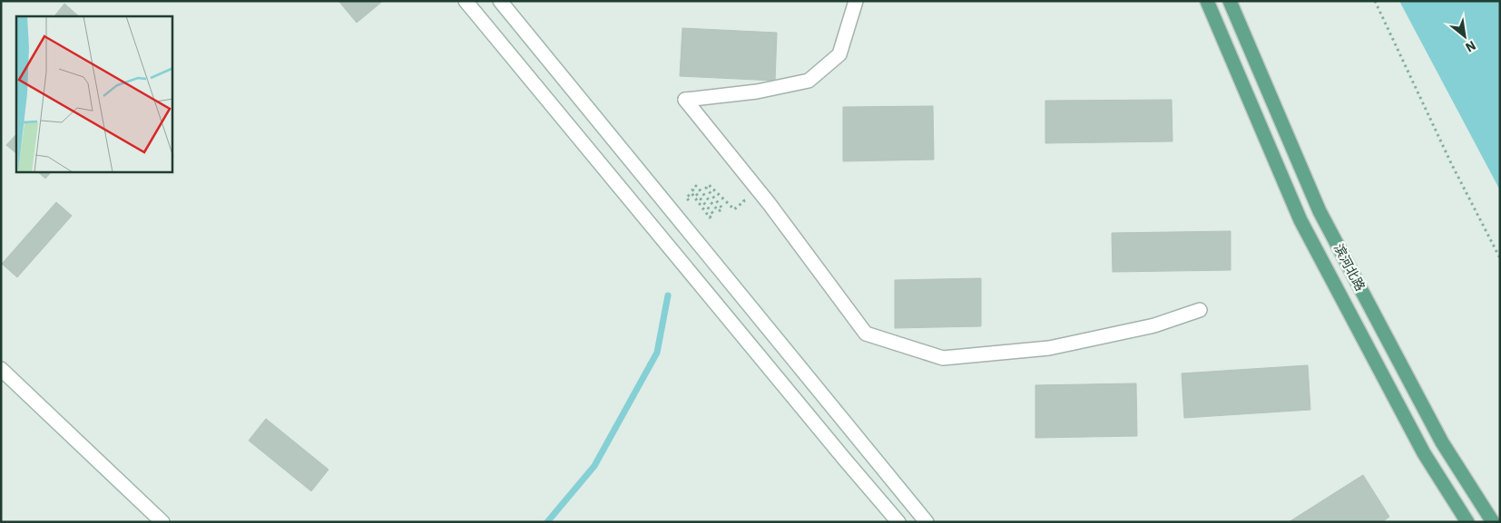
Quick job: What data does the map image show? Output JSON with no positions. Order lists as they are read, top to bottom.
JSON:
{
  "streets": {
    "main road": ["滨河北路"]
  },
  "north": "bottom right"
}
